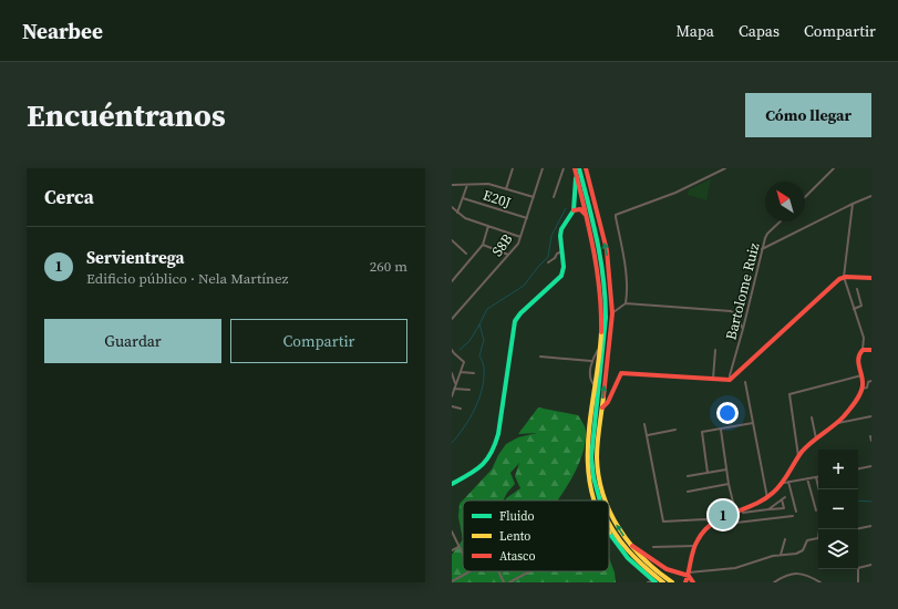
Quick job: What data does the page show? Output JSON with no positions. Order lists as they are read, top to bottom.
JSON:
{
  "streets": {
    "street": ["E20J", "S8B", "Bartolome Ruiz"]
  },
  "crossings": [
    ["E20J", "S8B"]
  ],
  "legend": ["Fluido", "Lento", "Atasco"],
  "north": "top left",
  "page": {
    "header": "Nearbee",
    "nav": ["Mapa", "Capas", "Compartir"],
    "buttons": [
      "Cómo llegar",
      ["Guardar", "Compartir"]
    ],
    "title": "Encuéntranos",
    "heading": "Cerca",
    "list": [
      {
        "mark": "1",
        "name": "Servientrega",
        "note": "Edificio público · Nela Martínez",
        "value": "260 m"
      }
    ],
    "map_buttons": ["+", "−"],
    "pins": "1"
  }
}
